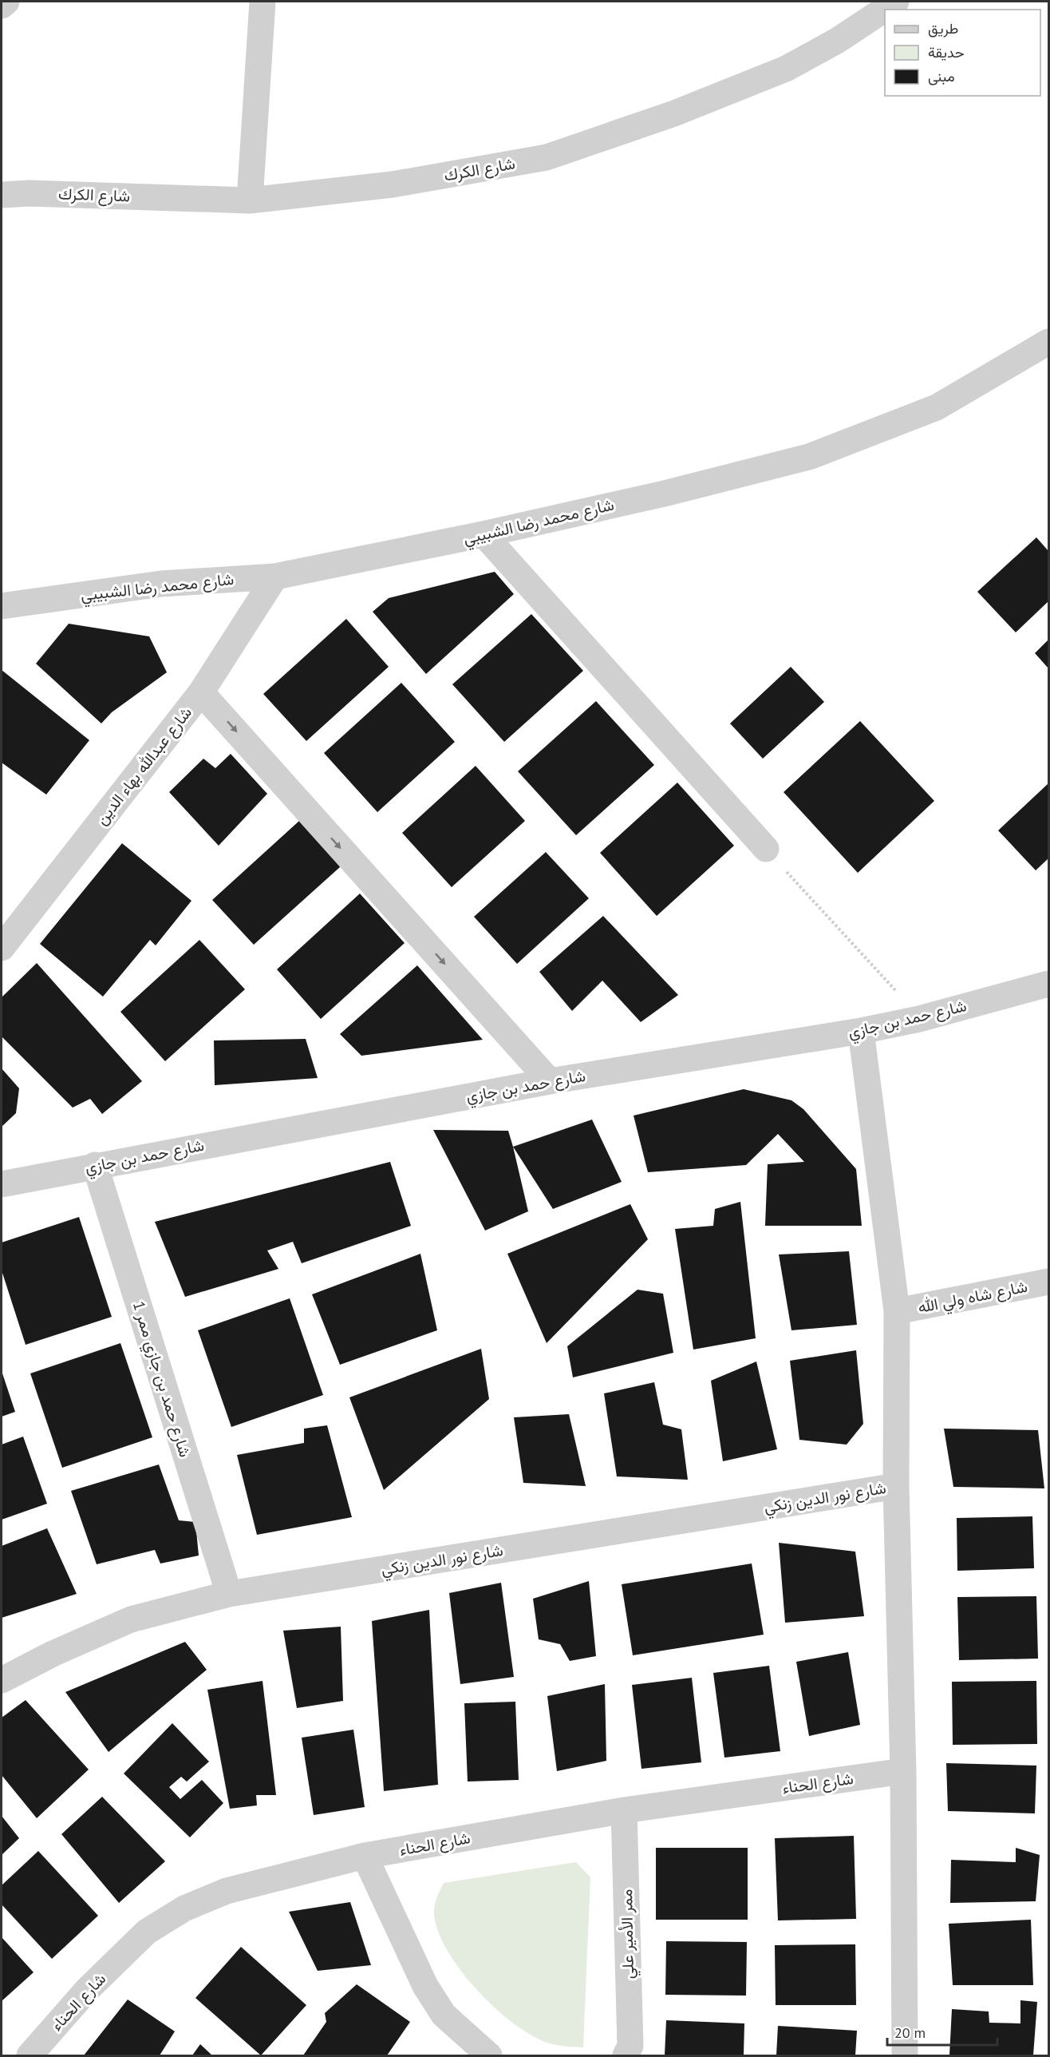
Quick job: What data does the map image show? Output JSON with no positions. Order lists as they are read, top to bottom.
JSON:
{
  "streets": {
    "street": [
      "شارع الكرك",
      "شارع محمد رضا الشبيبي",
      "شارع عبدالله بهاء الدين",
      "شارع حمد بن جازي",
      "شارع شاه ولي الله",
      "شارع حمد بن جازي ممر 1",
      "شارع نور الدين زنكي",
      "شارع الحناء",
      "ممر الأمير علي"
    ]
  },
  "crossings": [
    ["شارع محمد رضا الشبيبي", "شارع عبدالله بهاء الدين"],
    ["شارع حمد بن جازي", "شارع حمد بن جازي ممر 1"],
    ["شارع حمد بن جازي ممر 1", "شارع نور الدين زنكي"],
    ["شارع الحناء", "ممر الأمير علي"]
  ],
  "legend": ["طريق", "حديقة", "مبنى"],
  "scale_bar": "20 m"
}
